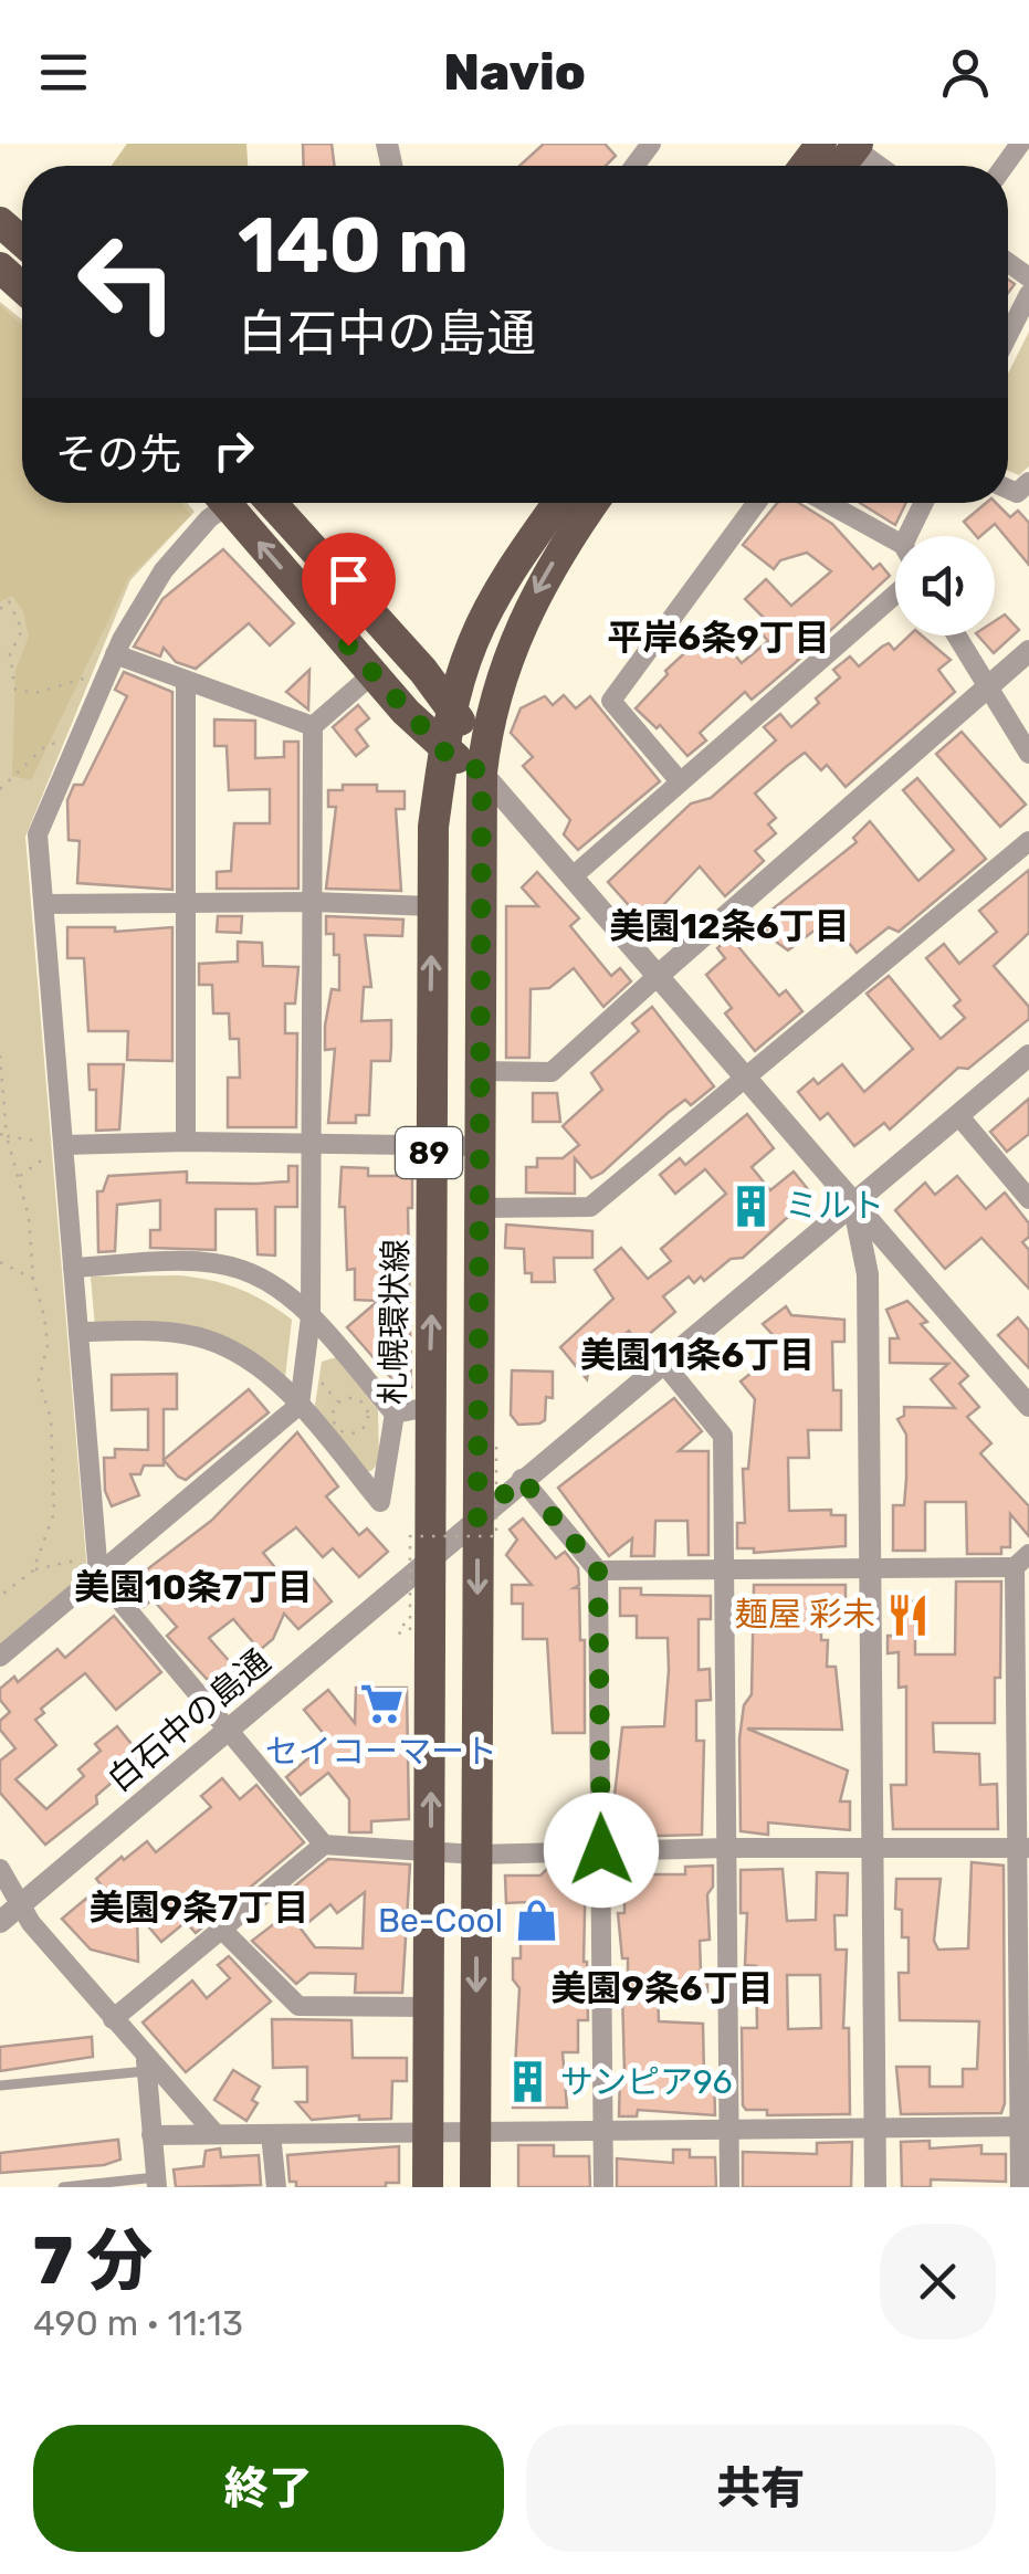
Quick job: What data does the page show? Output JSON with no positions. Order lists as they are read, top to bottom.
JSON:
{
  "streets": {
    "main road": ["89", "札幌環状線"],
    "street": ["白石中の島通"]
  },
  "crossings": [
    ["89", "白石中の島通"],
    ["札幌環状線", "白石中の島通"]
  ],
  "districts": [
    "平岸6条9丁目",
    "美園12条6丁目",
    "美園11条6丁目",
    "美園10条7丁目",
    "美園9条7丁目",
    "美園9条6丁目"
  ],
  "places": {
    "building": ["ミルト", "サンピア96"],
    "restaurant": ["麺屋 彩未"],
    "supermarket": ["セイコーマート"],
    "shop": ["Be-Cool"]
  },
  "page": {
    "header": "Navio",
    "turn": ["140 m", "白石中の島通"],
    "then": "その先",
    "heading": ["7 分", "490 m · 11:13"],
    "buttons": ["終了", "共有"]
  }
}
